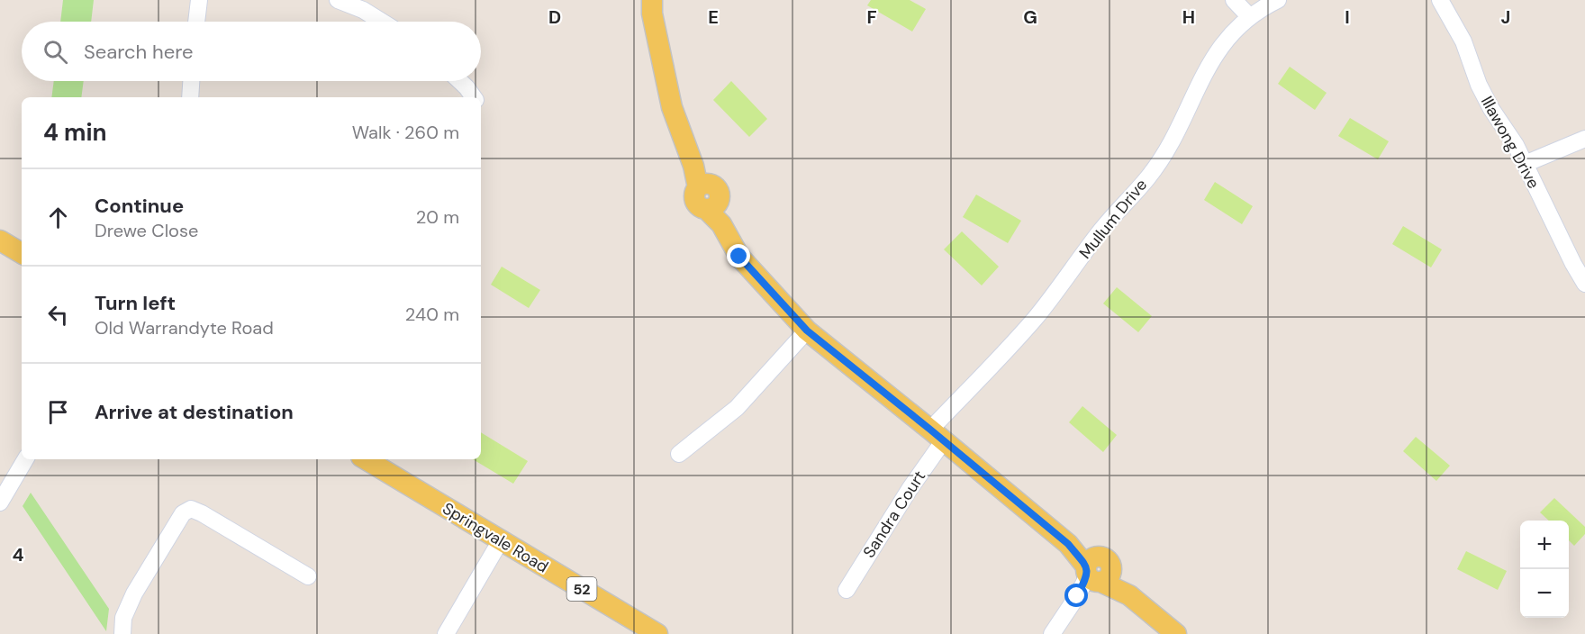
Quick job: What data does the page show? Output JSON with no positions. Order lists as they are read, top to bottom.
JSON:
{
  "streets": {
    "main road": ["Springvale Road", "52"],
    "street": ["Illawong Drive", "Mullum Drive", "Sandra Court"]
  },
  "crossings": [
    ["Mullum Drive", "Sandra Court"]
  ],
  "page": {
    "search": "Search here",
    "heading": ["4 min", "Walk · 260 m"],
    "list": [
      ["Continue", "Drewe Close", "20 m"],
      ["Turn left", "Old Warrandyte Road", "240 m"],
      "Arrive at destination"
    ],
    "map_buttons": ["+", "−"]
  },
  "grid": {
    "columns": [
      "D",
      "E",
      "F",
      "G",
      "H",
      "I",
      "J"
    ],
    "rows": ["4"]
  }
}
